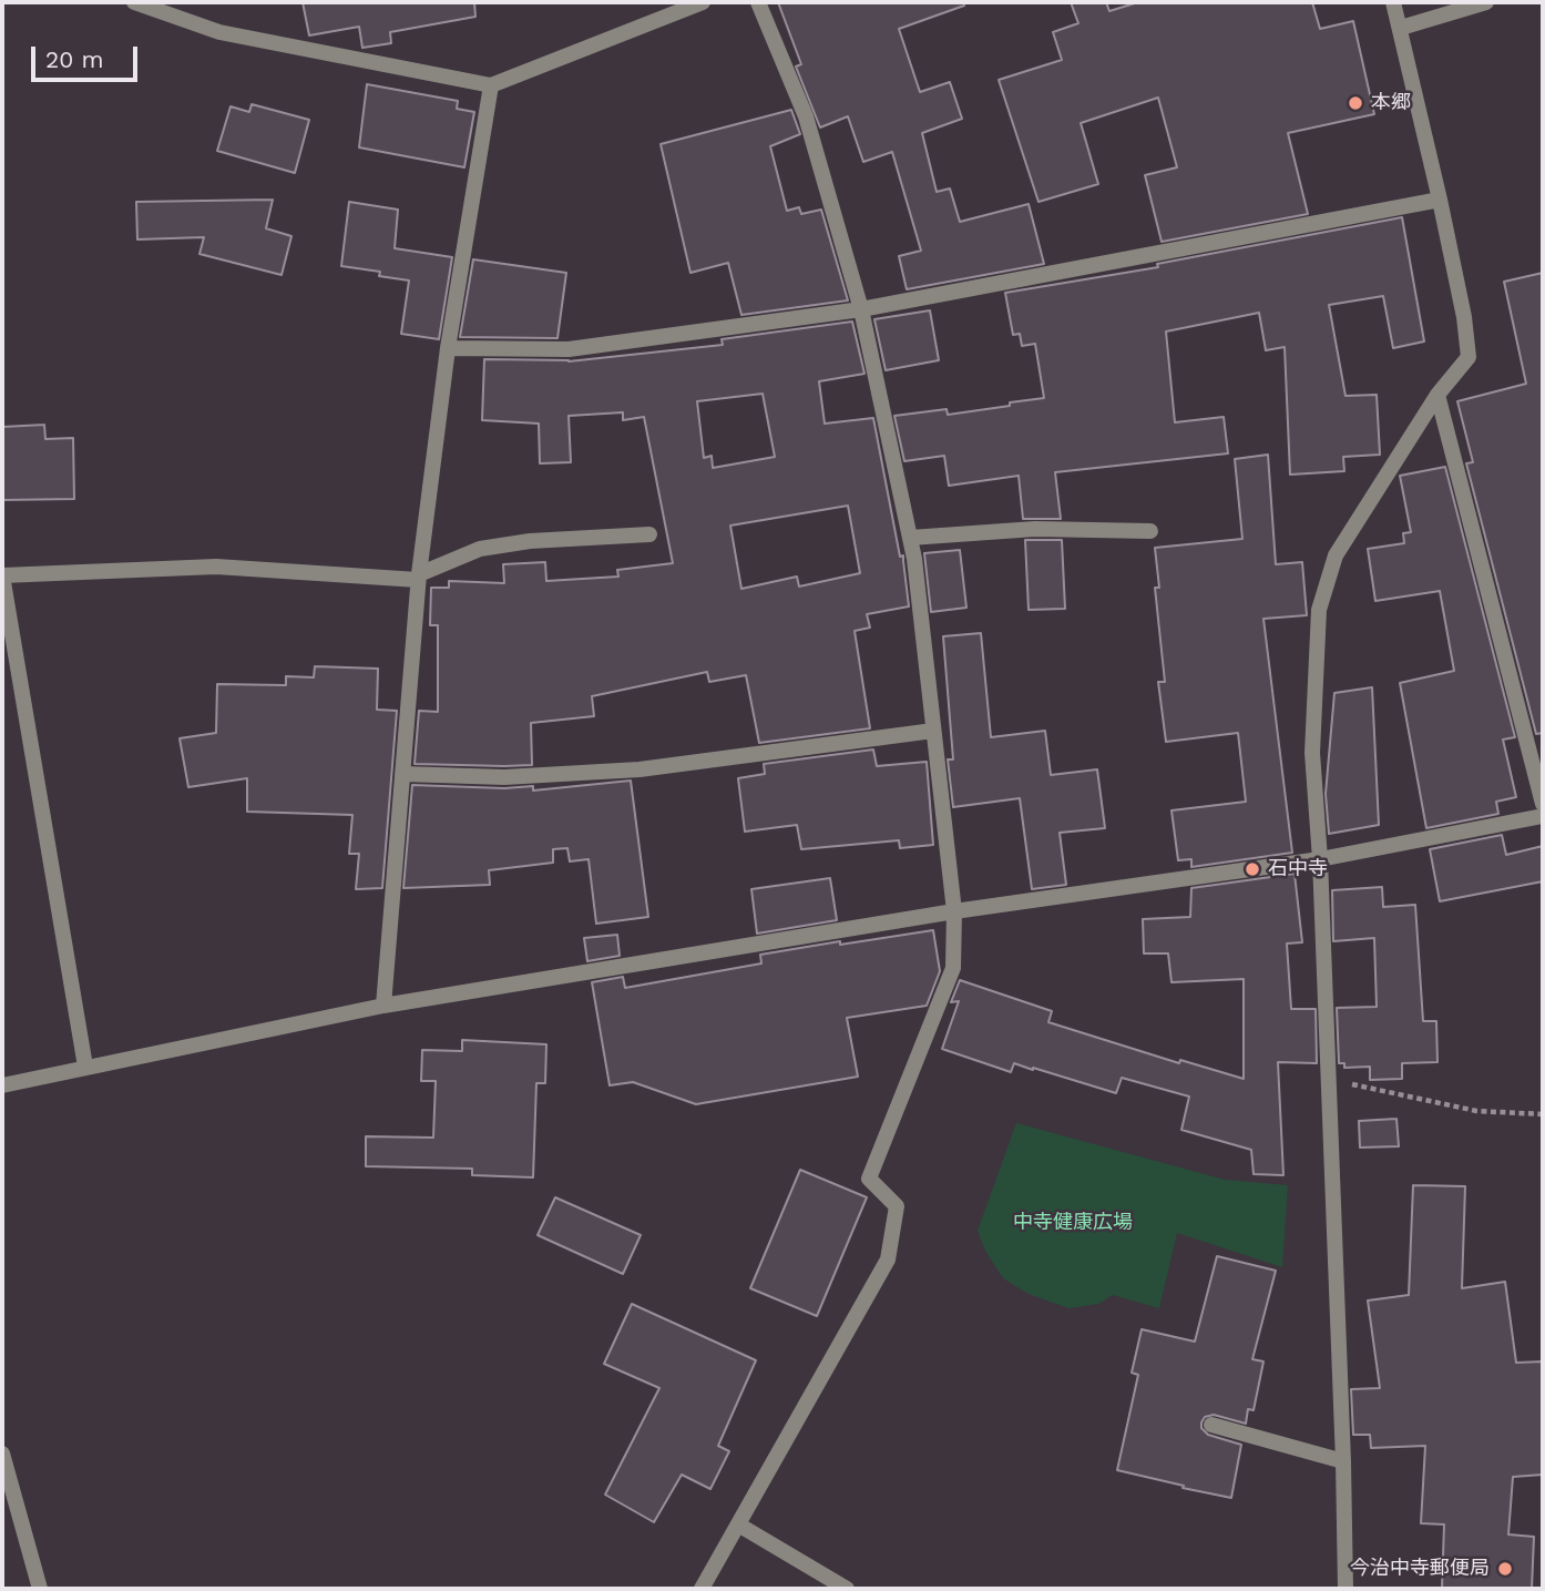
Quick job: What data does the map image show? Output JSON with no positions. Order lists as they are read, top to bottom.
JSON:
{
  "parks": ["中寺健康広場"],
  "places": ["本郷", "石中寺", "今治中寺郵便局"],
  "scale_bar": "20 m"
}
